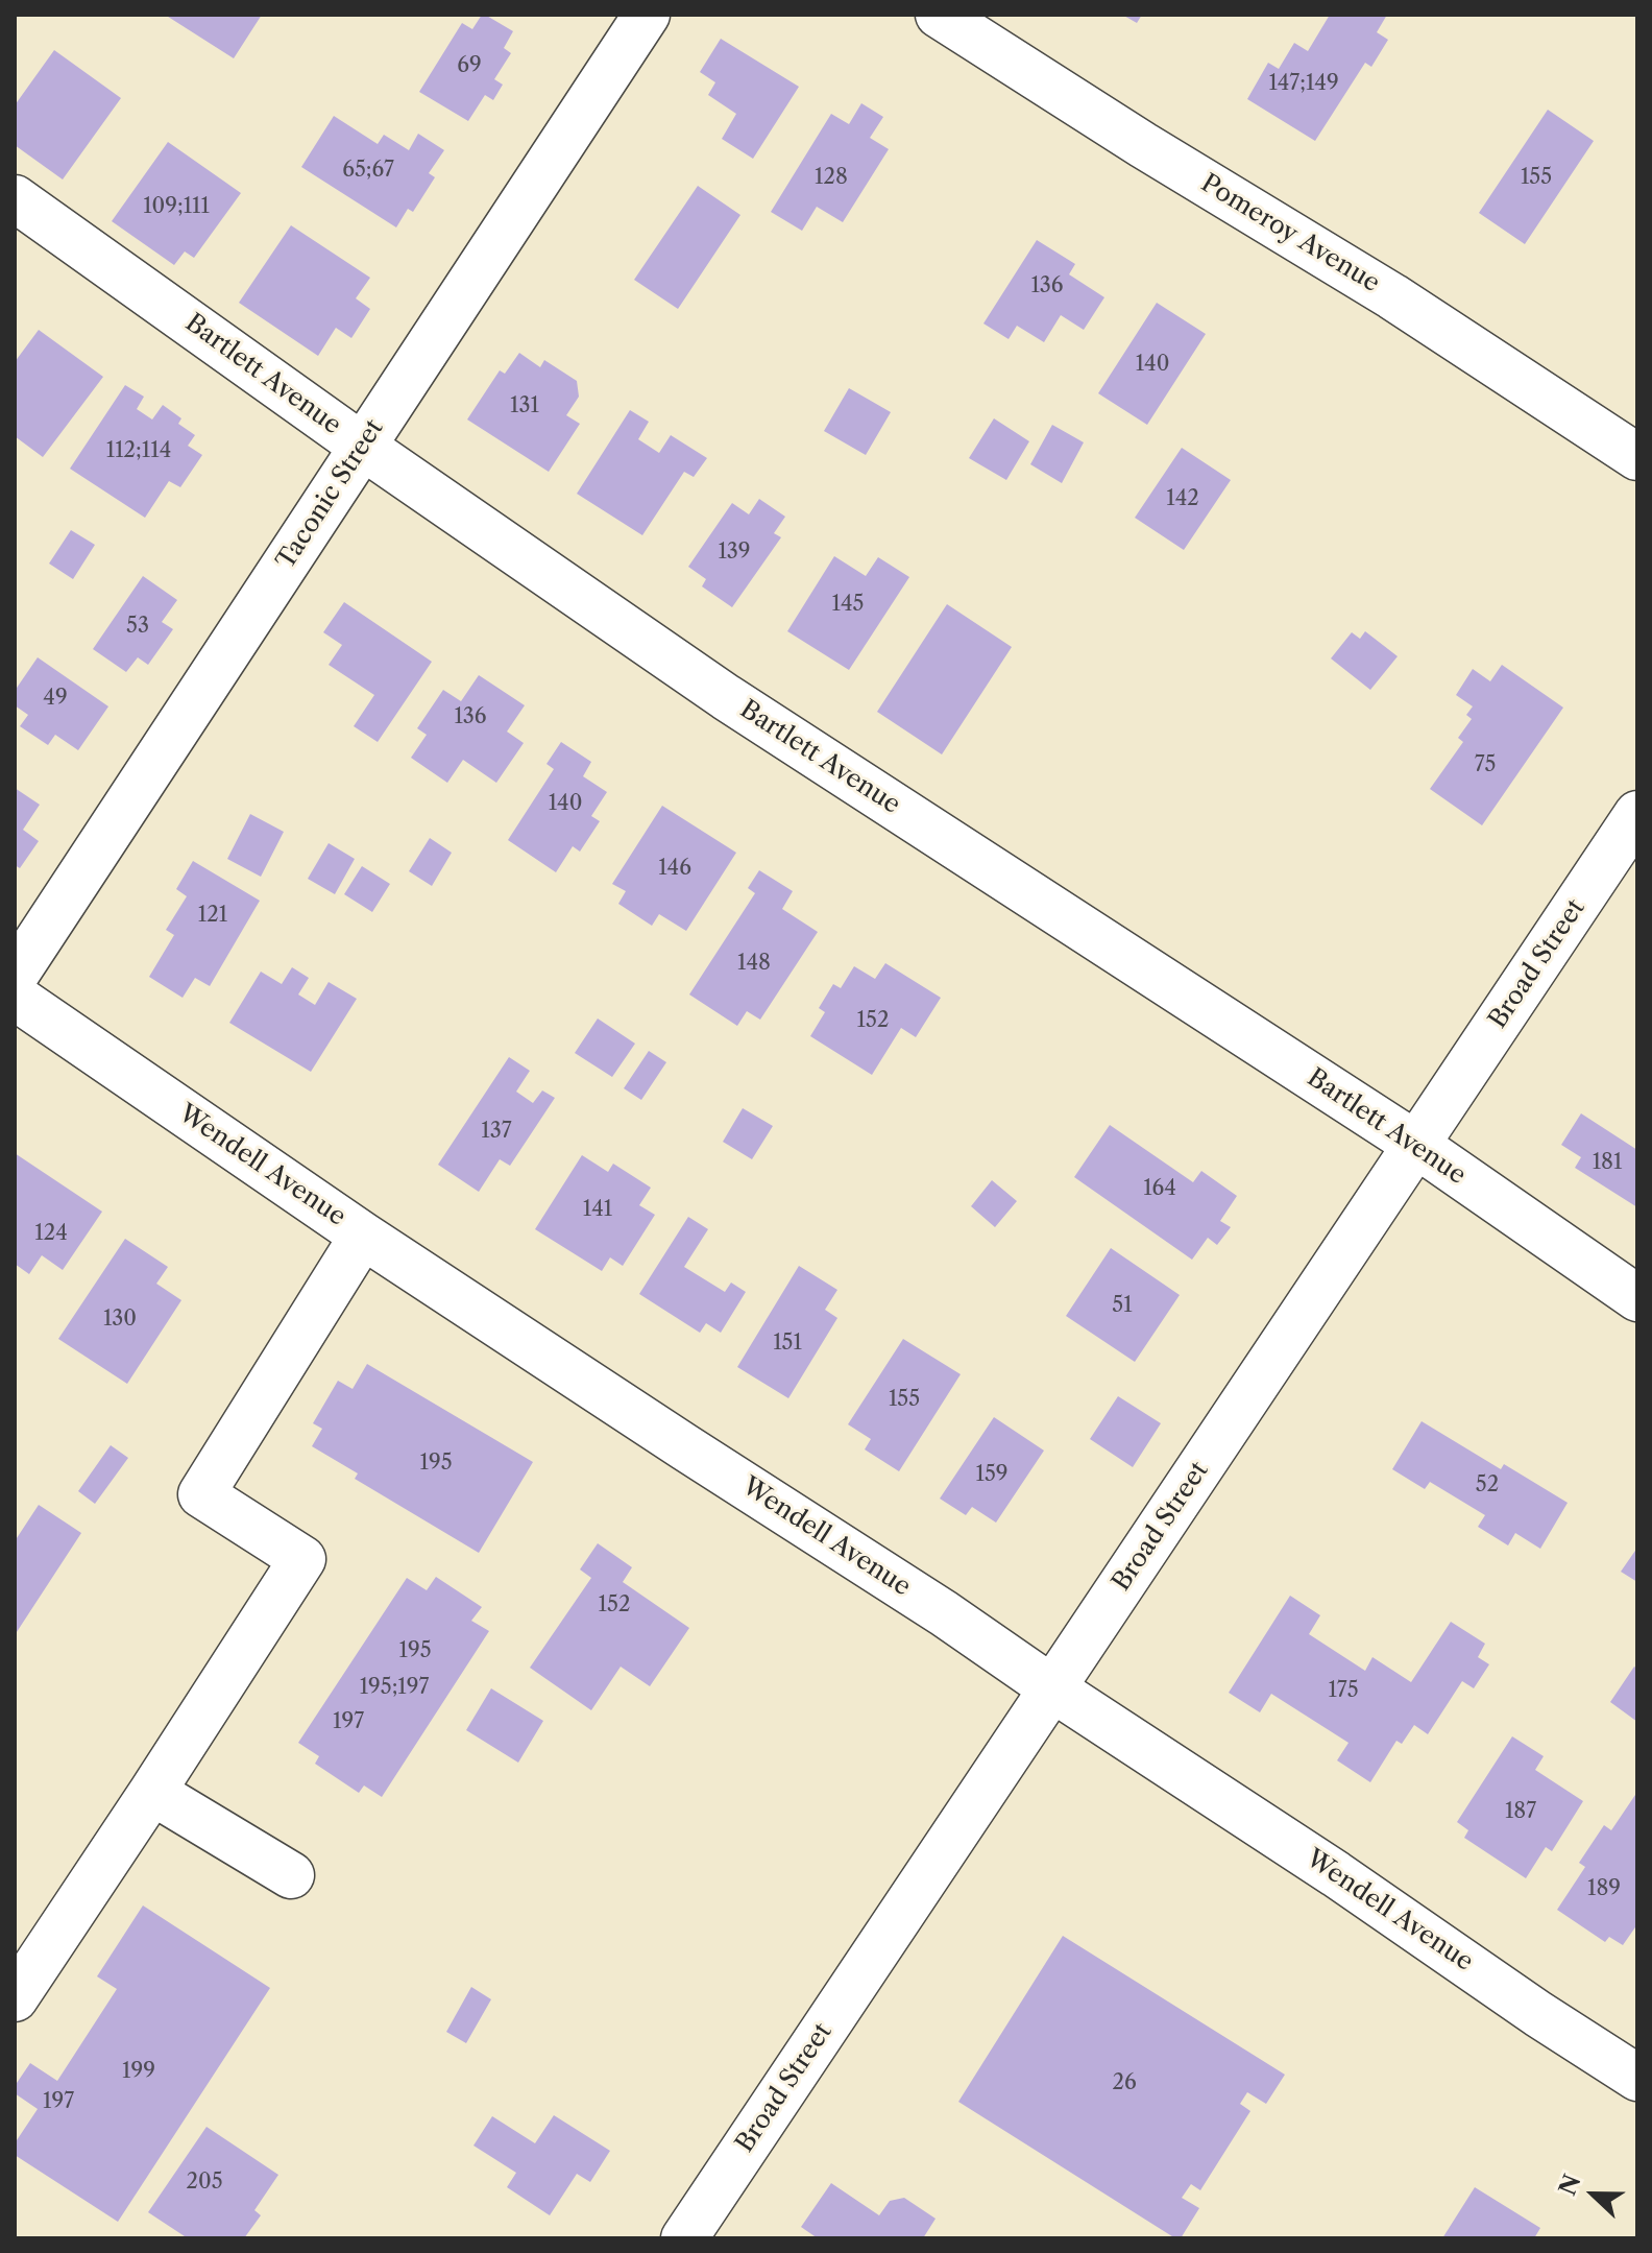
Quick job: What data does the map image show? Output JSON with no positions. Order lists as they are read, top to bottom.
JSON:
{
  "streets": {
    "street": [
      "Pomeroy Avenue",
      "Bartlett Avenue",
      "Taconic Street",
      "Broad Street",
      "Wendell Avenue"
    ]
  },
  "crossings": [
    ["Bartlett Avenue", "Taconic Street"],
    ["Bartlett Avenue", "Broad Street"],
    ["Broad Street", "Wendell Avenue"]
  ],
  "house_numbers": [
    "69",
    "147;149",
    "65;67",
    "128",
    "155",
    "109;111",
    "136",
    "140",
    "131",
    "112;114",
    "142",
    "139",
    "145",
    "53",
    "49",
    "136",
    "75",
    "140",
    "146",
    "121",
    "148",
    "152",
    "137",
    "181",
    "164",
    "141",
    "124",
    "51",
    "130",
    "151",
    "155",
    "195",
    "159",
    "52",
    "152",
    "195",
    "195;197",
    "175",
    "197",
    "187",
    "189",
    "199",
    "26",
    "197",
    "205"
  ],
  "north": "left"
}
